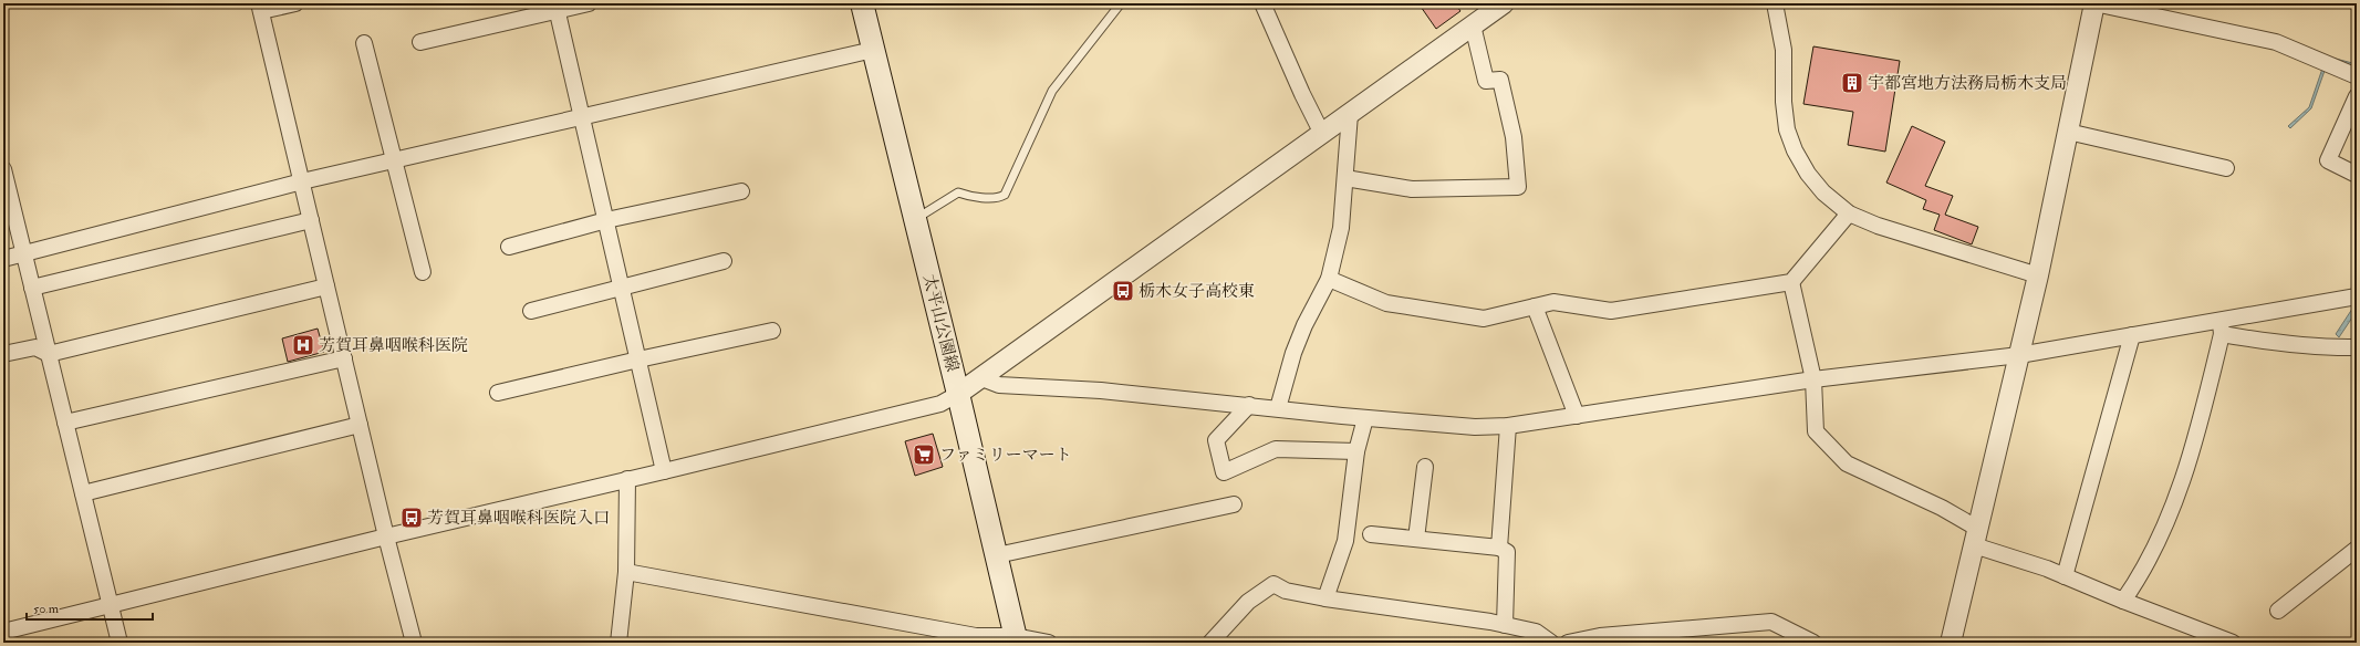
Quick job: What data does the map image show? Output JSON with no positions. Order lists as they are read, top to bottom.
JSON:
{
  "streets": {
    "main road": ["太平山公園線"]
  },
  "places": {
    "building": ["宇都宮地方法務局栃木支局"],
    "bus stop": ["栃木女子高校東", "芳賀耳鼻咽喉科医院入口"],
    "hospital": ["芳賀耳鼻咽喉科医院"],
    "supermarket": ["ファミリーマート"]
  },
  "scale_bar": "50 m"
}
